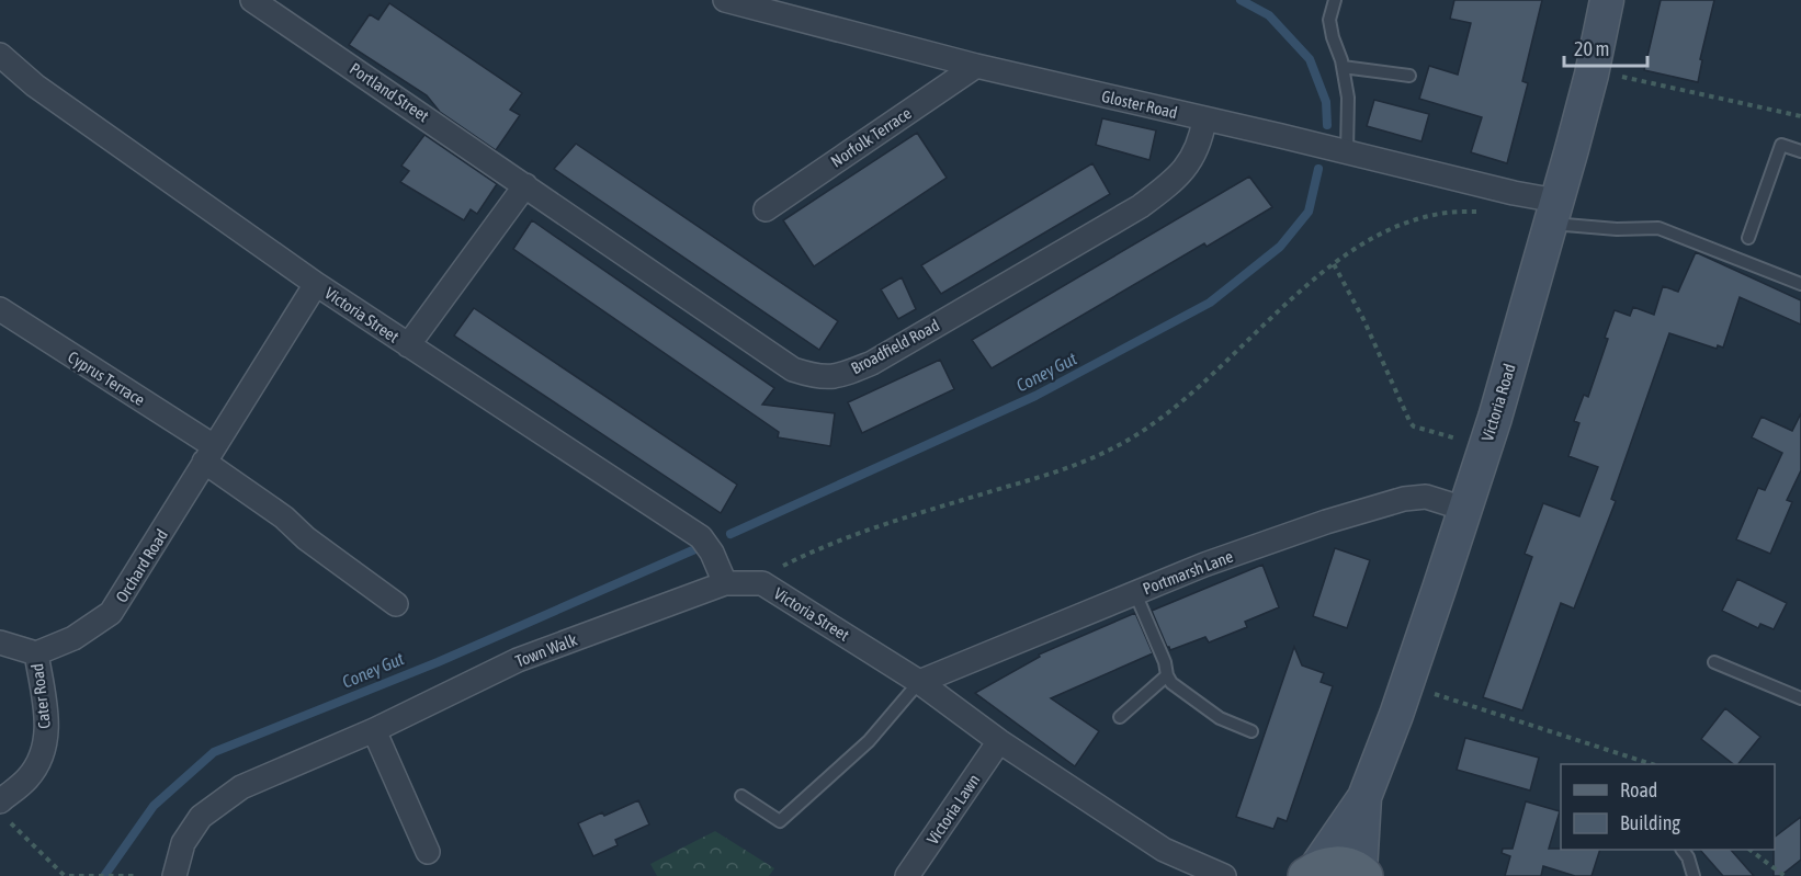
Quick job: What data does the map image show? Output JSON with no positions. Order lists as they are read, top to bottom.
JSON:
{
  "streets": {
    "street": [
      "Portland Street",
      "Gloster Road",
      "Norfolk Terrace",
      "Victoria Street",
      "Broadfield Road",
      "Cyprus Terrace",
      "Victoria Road",
      "Orchard Road",
      "Portmarsh Lane",
      "Town Walk",
      "Cater Road",
      "Victoria Lawn"
    ]
  },
  "crossings": [
    ["Portland Street", "Broadfield Road"],
    ["Gloster Road", "Norfolk Terrace"],
    ["Gloster Road", "Broadfield Road"],
    ["Gloster Road", "Victoria Road"],
    ["Victoria Street", "Cyprus Terrace"],
    ["Victoria Street", "Orchard Road"],
    ["Victoria Street", "Portmarsh Lane"],
    ["Victoria Street", "Town Walk"],
    ["Victoria Street", "Victoria Lawn"],
    ["Cyprus Terrace", "Orchard Road"],
    ["Victoria Road", "Portmarsh Lane"],
    ["Orchard Road", "Cater Road"]
  ],
  "water": ["Coney Gut"],
  "legend": ["Road", "Building"],
  "scale_bar": "20 m"
}
